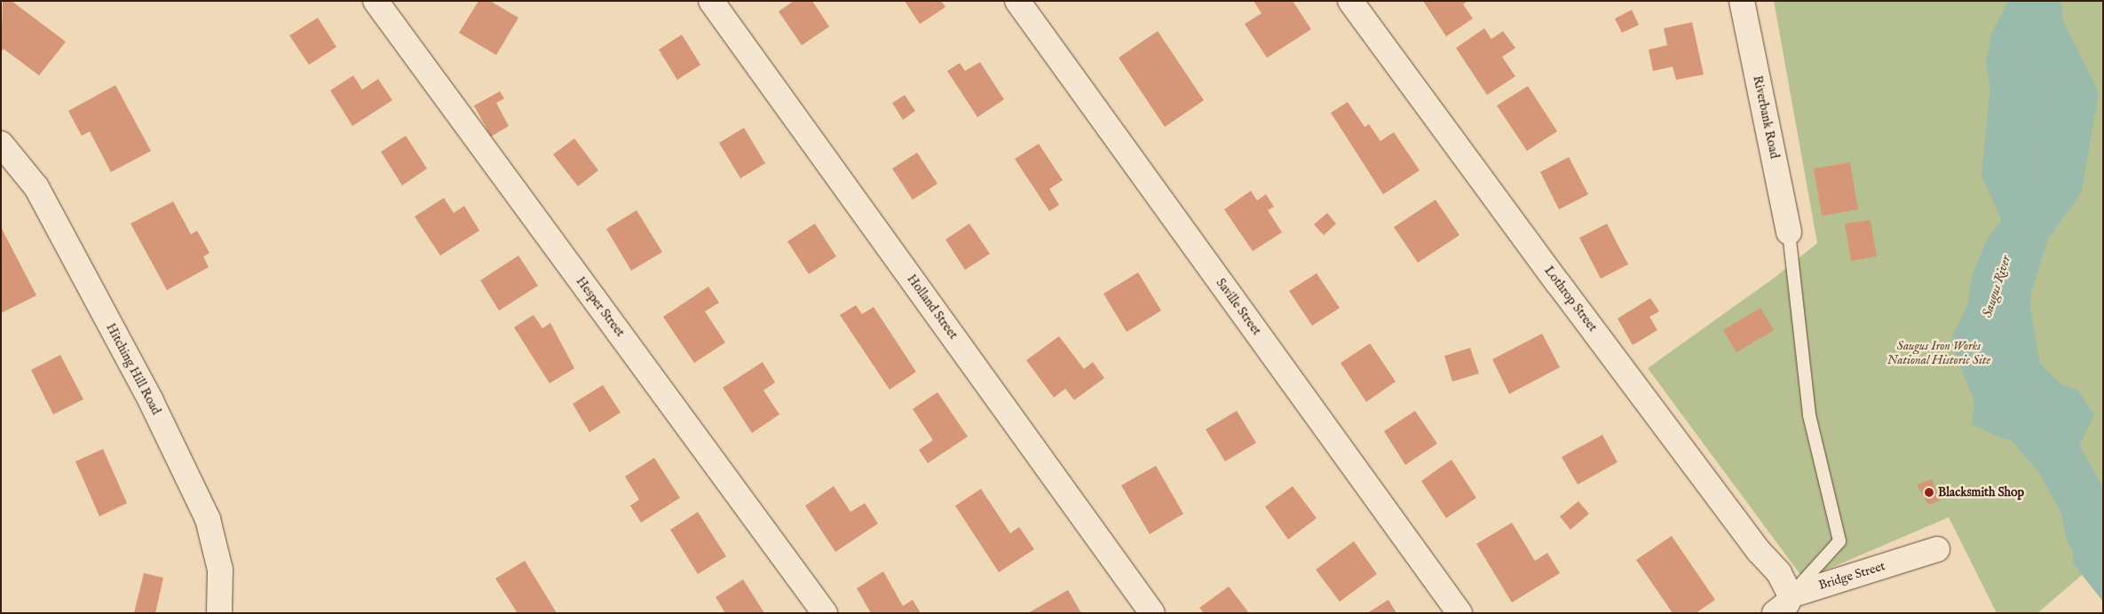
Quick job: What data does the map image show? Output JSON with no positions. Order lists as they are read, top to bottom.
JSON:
{
  "streets": {
    "street": [
      "Riverbank Road",
      "Lothrop Street",
      "Hesper Street",
      "Holland Street",
      "Saville Street",
      "Hitching Hill Road",
      "Bridge Street"
    ]
  },
  "crossings": [
    ["Lothrop Street", "Bridge Street"]
  ],
  "water": ["Saugus River"],
  "parks": ["Saugus Iron Works National Historic Site"],
  "places": ["Blacksmith Shop"]
}
